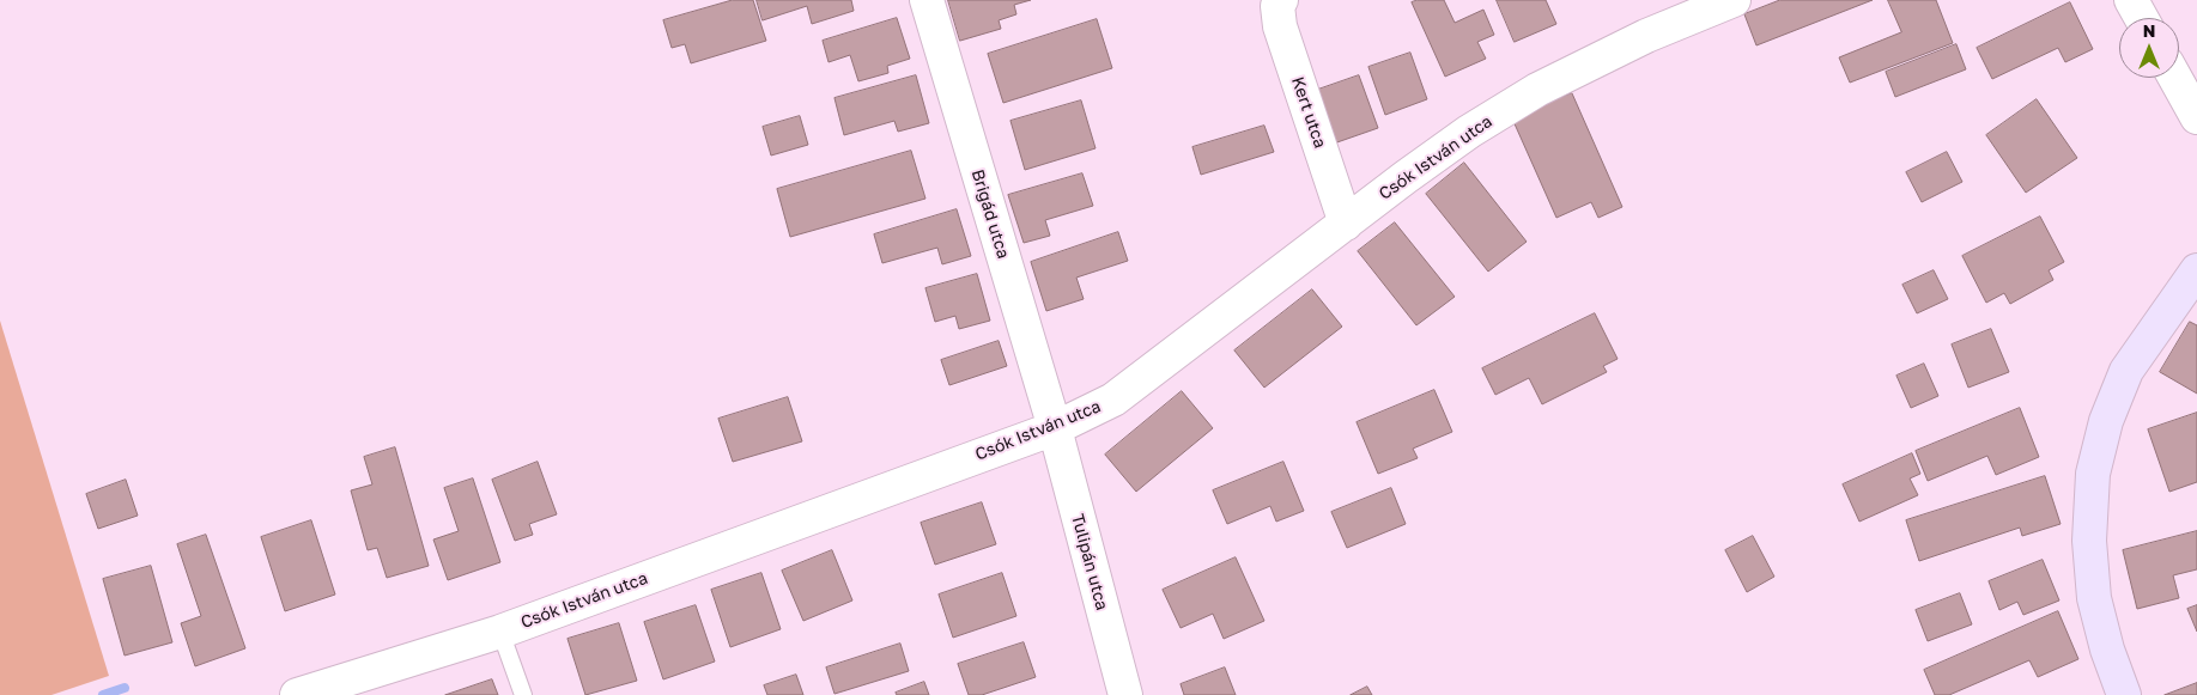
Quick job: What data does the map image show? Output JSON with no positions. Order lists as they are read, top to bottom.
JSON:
{
  "streets": {
    "street": [
      "Kert utca",
      "Csók István utca",
      "Brigád utca",
      "Tulipán utca"
    ]
  },
  "crossings": [
    ["Kert utca", "Csók István utca"],
    ["Csók István utca", "Brigád utca"],
    ["Csók István utca", "Tulipán utca"],
    ["Brigád utca", "Tulipán utca"]
  ],
  "north": "top"
}
